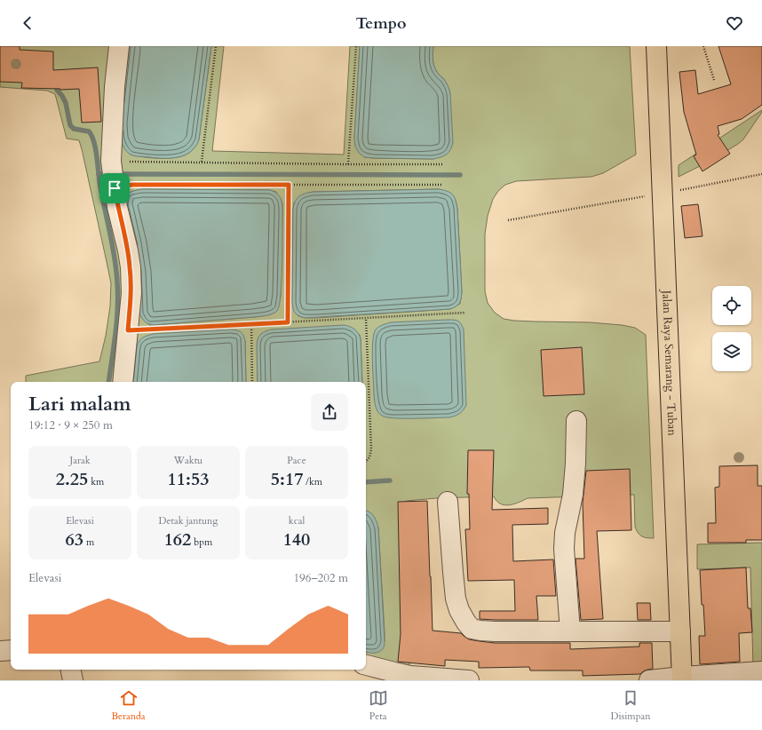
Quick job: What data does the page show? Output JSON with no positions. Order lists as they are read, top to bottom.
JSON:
{
  "streets": {
    "highway": ["Jalan Raya Semarang - Tuban"]
  },
  "page": {
    "header": "Tempo",
    "heading": ["Lari malam", "19:12 · 9 × 250 m"],
    "stats": [
      ["Jarak", "2.25 km"],
      ["Waktu", "11:53"],
      ["Pace", "5:17 /km"],
      ["Elevasi", "63 m"],
      ["Detak jantung", "162 bpm"],
      ["kcal", "140"]
    ],
    "chart": ["Elevasi", "196–202 m"],
    "tabs": ["Beranda", "Peta", "Disimpan"]
  }
}
